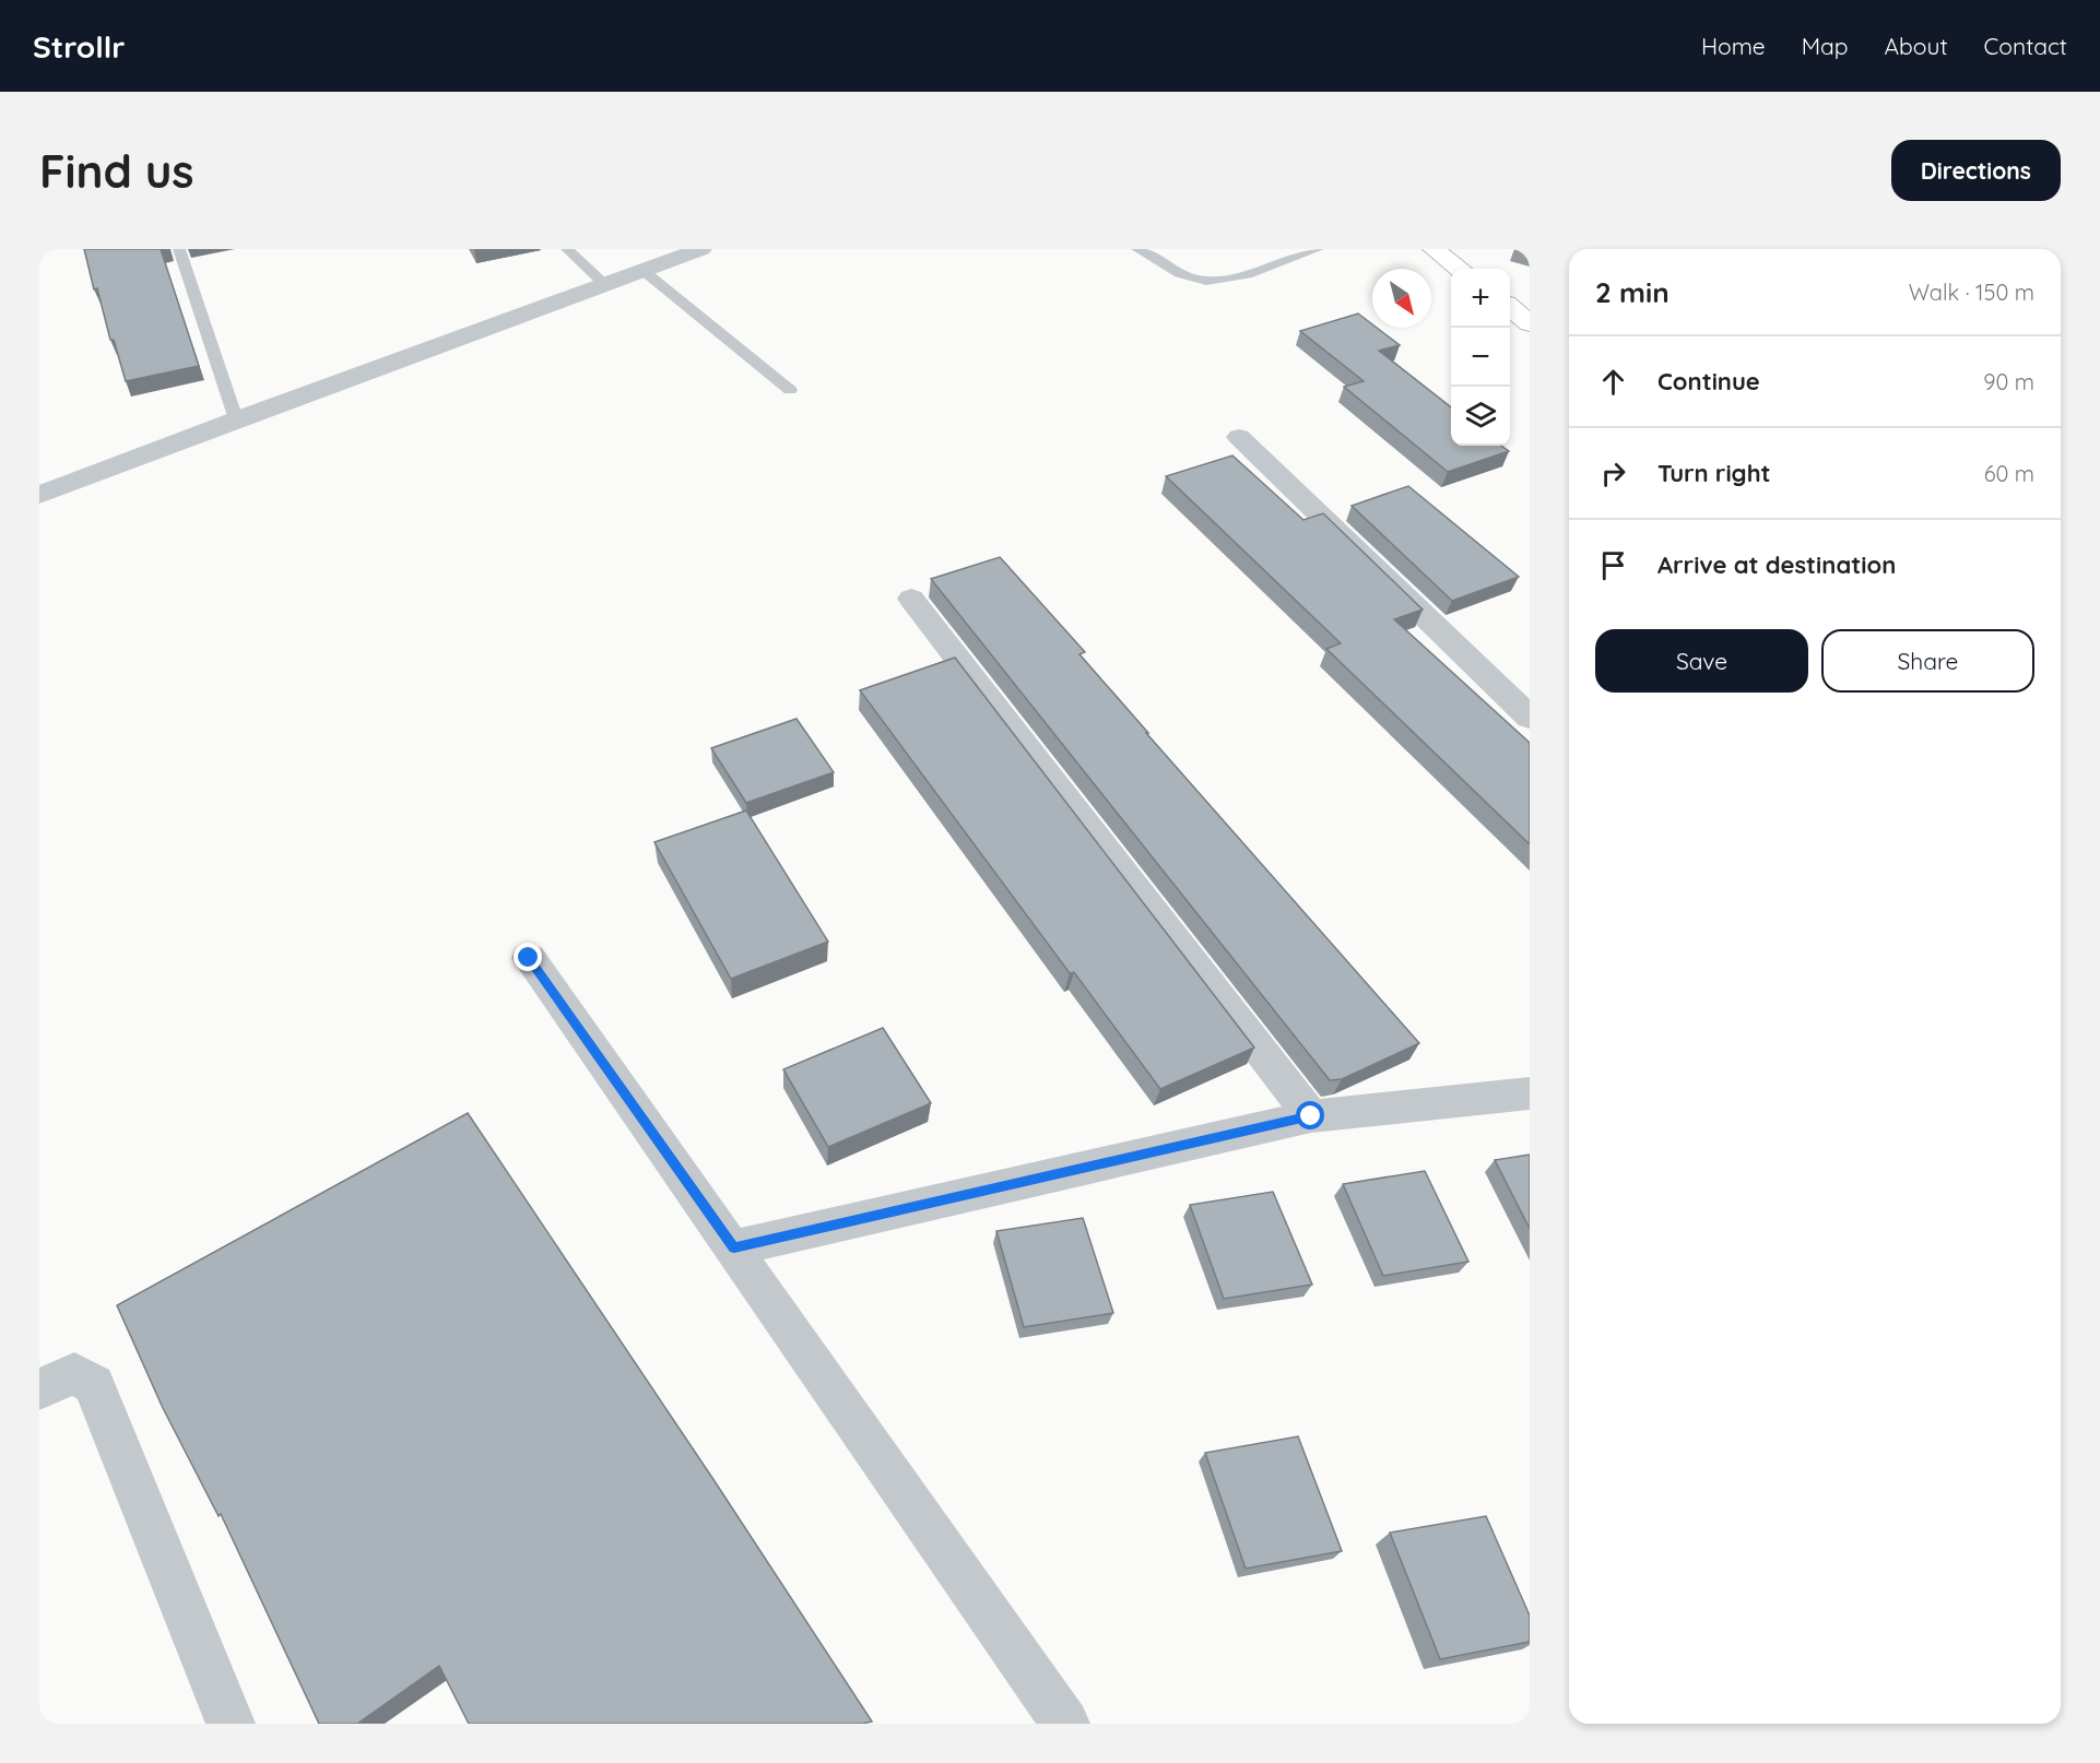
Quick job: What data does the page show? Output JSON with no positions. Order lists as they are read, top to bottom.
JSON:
{
  "north": "bottom right",
  "page": {
    "header": "Strollr",
    "nav": [
      "Home",
      "Map",
      "About",
      "Contact"
    ],
    "buttons": [
      "Directions",
      ["Save", "Share"]
    ],
    "title": "Find us",
    "heading": ["2 min", "Walk · 150 m"],
    "map_buttons": ["+", "−"],
    "list": [
      ["Continue", "90 m"],
      ["Turn right", "60 m"],
      "Arrive at destination"
    ]
  }
}
